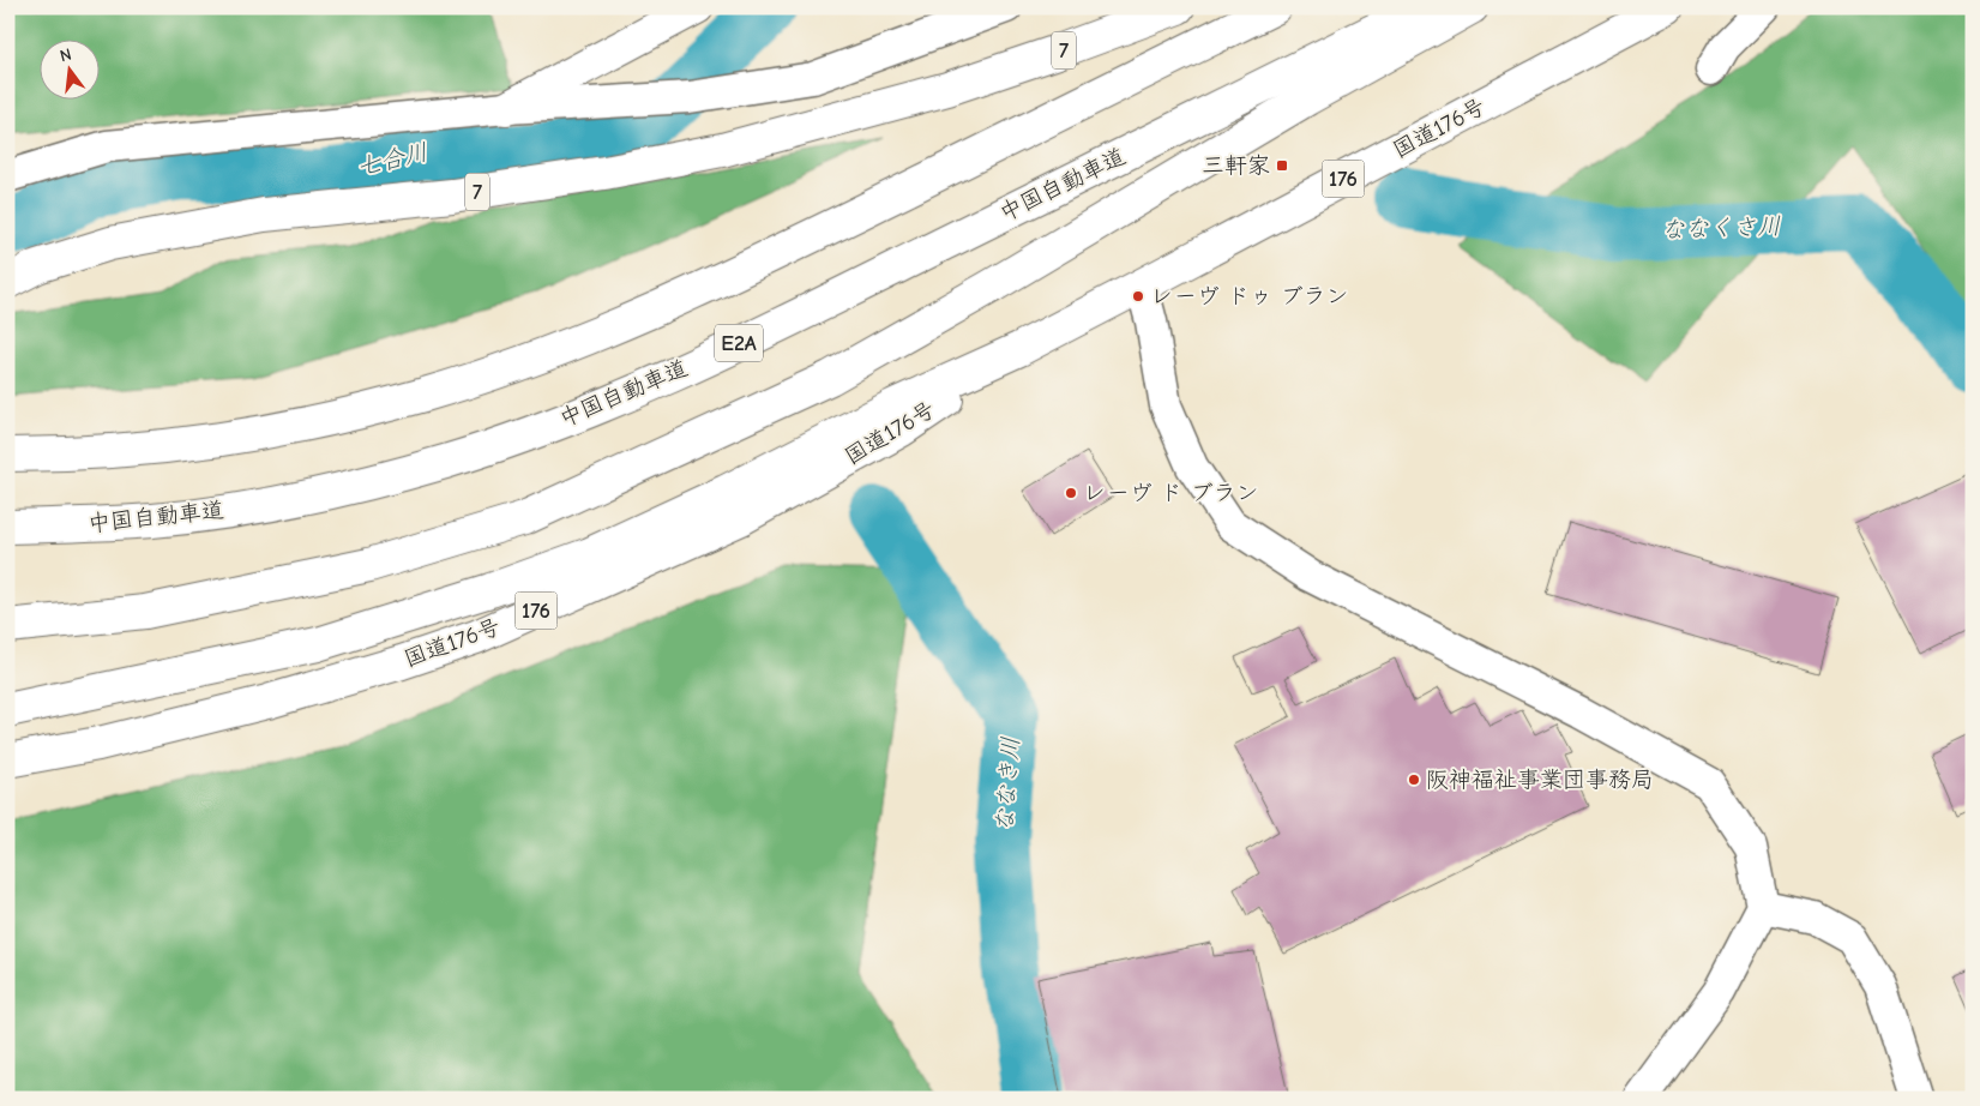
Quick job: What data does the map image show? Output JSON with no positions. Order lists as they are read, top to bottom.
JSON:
{
  "streets": {
    "main road": [
      "7",
      "国道176号",
      "176",
      "中国自動車道",
      "E2A"
    ]
  },
  "water": ["七合川", "ななくさ川", "ななき川"],
  "places": {
    "transit": ["三軒家"],
    "other": ["レーヴ ドゥ ブラン", "レーヴ ド ブラン", "阪神福祉事業団事務局"]
  },
  "north": "top"
}
